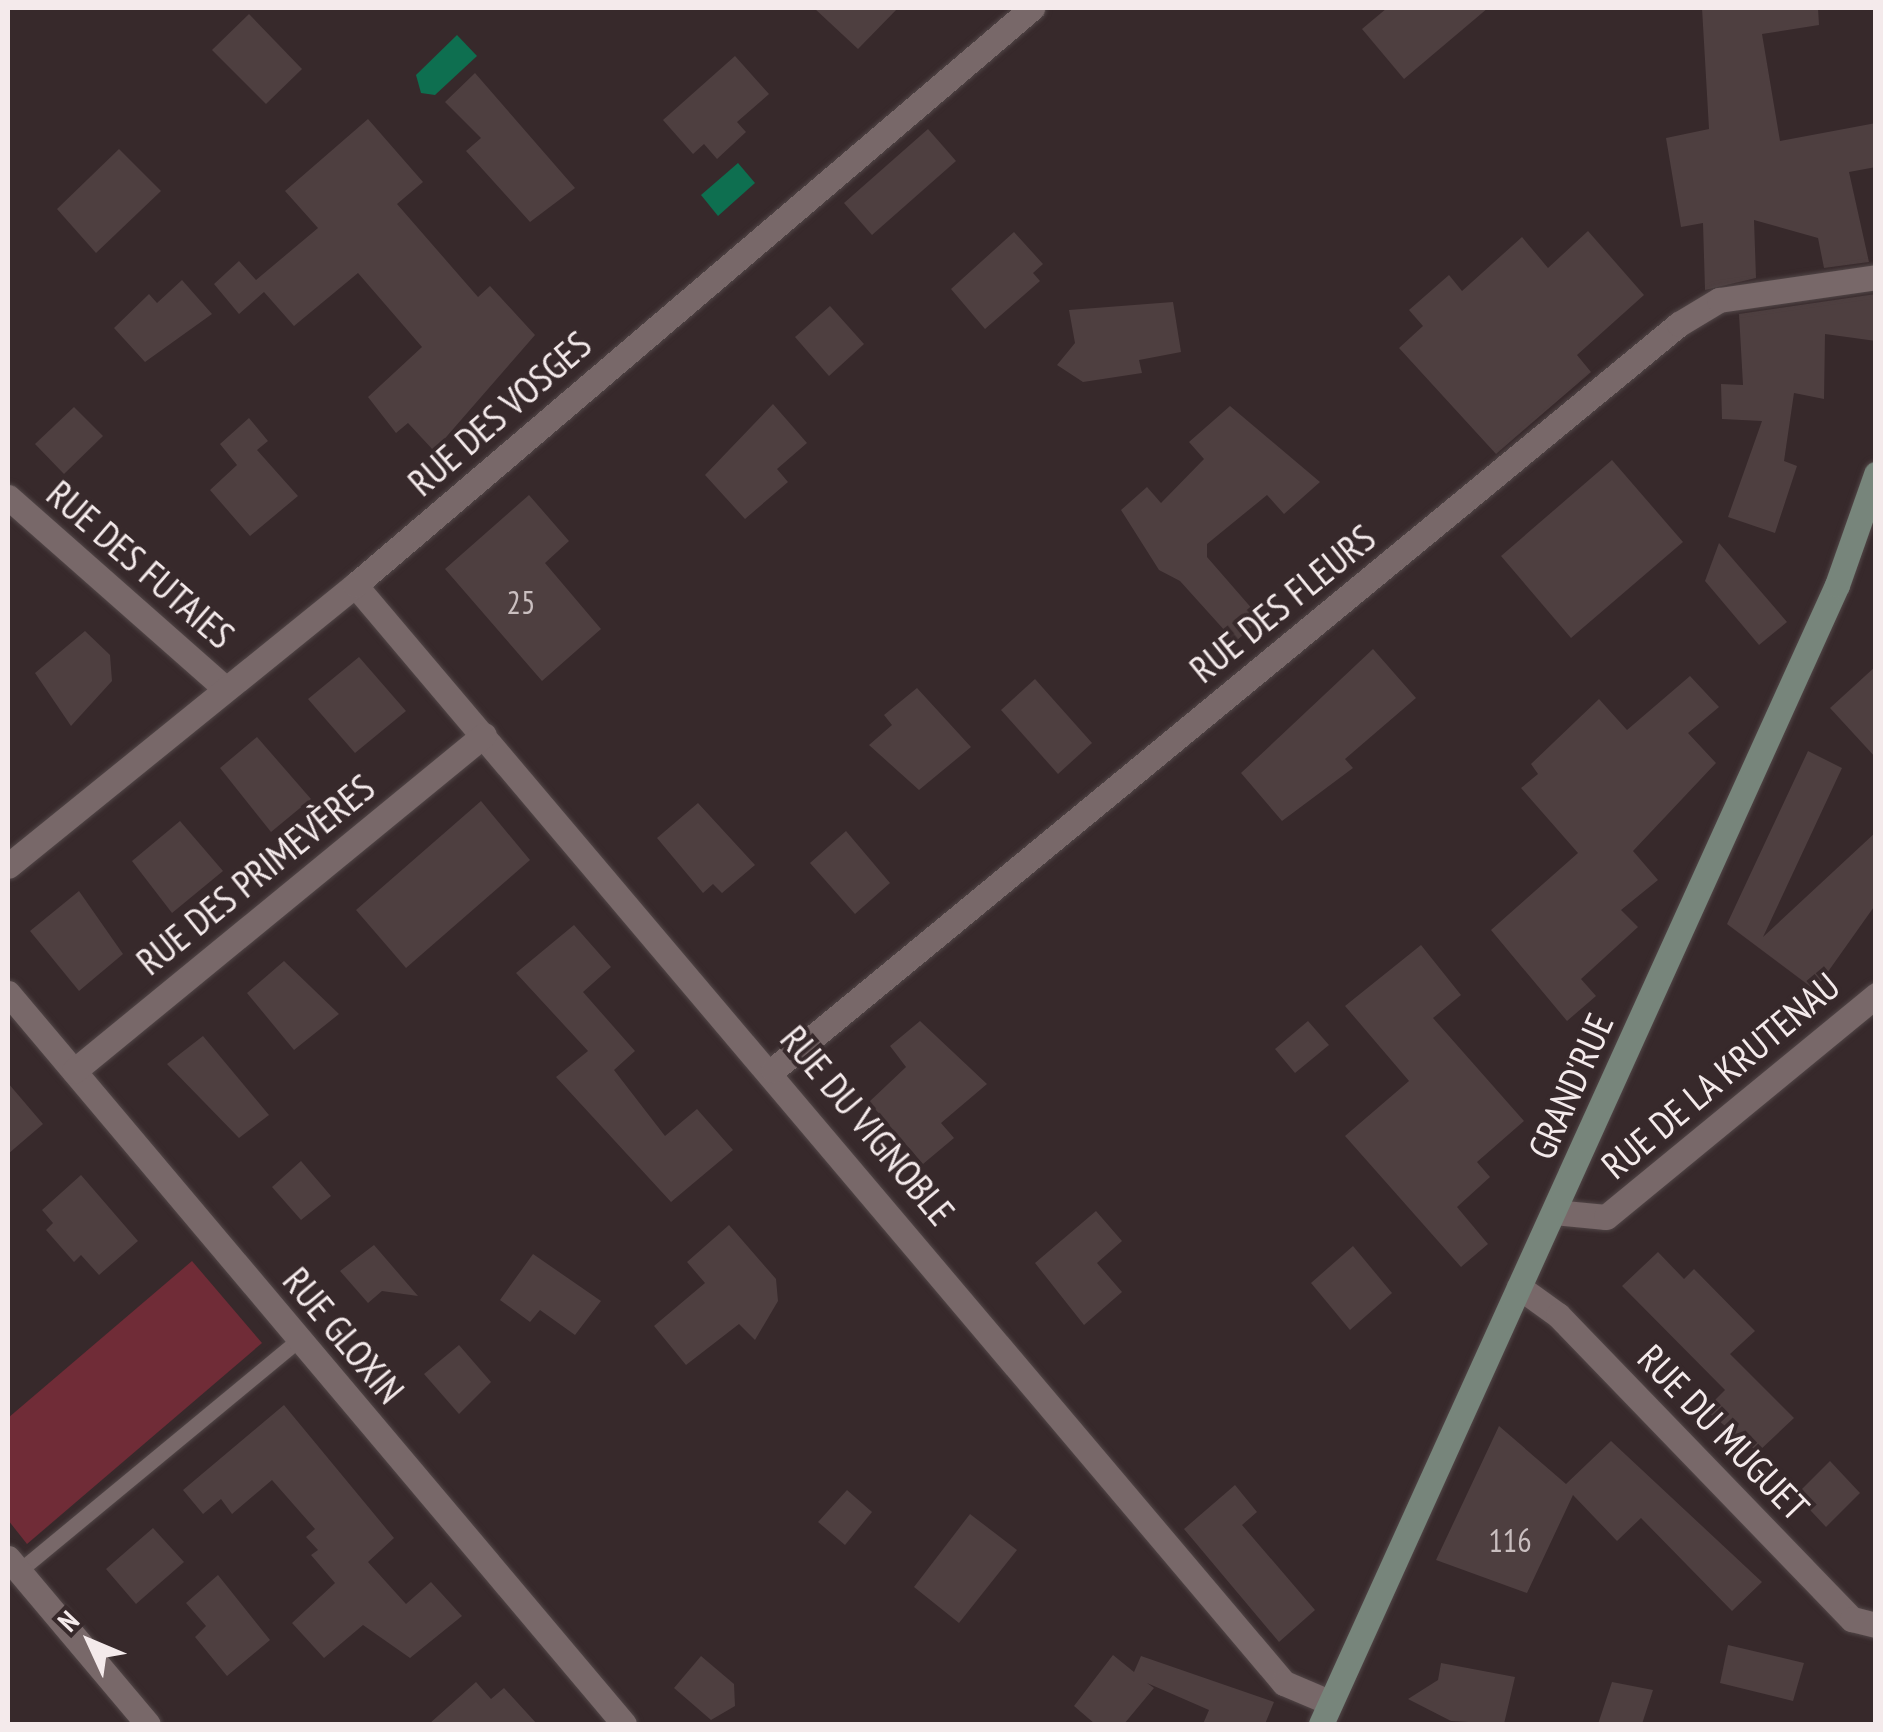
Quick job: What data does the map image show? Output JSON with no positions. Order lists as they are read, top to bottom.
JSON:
{
  "streets": {
    "street": [
      "RUE DES VOSGES",
      "RUE DES FUTAIES",
      "RUE DES FLEURS",
      "RUE DES PRIMEVÈRES",
      "RUE DE LA KRUTENAU",
      "GRAND'RUE",
      "RUE DU VIGNOBLE",
      "RUE GLOXIN",
      "RUE DU MUGUET"
    ]
  },
  "crossings": [
    ["RUE DES VOSGES", "RUE DES FUTAIES"],
    ["RUE DES VOSGES", "RUE DU VIGNOBLE"],
    ["RUE DES FLEURS", "RUE DU VIGNOBLE"],
    ["RUE DES PRIMEVÈRES", "RUE DU VIGNOBLE"],
    ["RUE DES PRIMEVÈRES", "RUE GLOXIN"],
    ["RUE DE LA KRUTENAU", "GRAND'RUE"],
    ["GRAND'RUE", "RUE DU VIGNOBLE"],
    ["GRAND'RUE", "RUE DU MUGUET"]
  ],
  "house_numbers": ["25", "116"],
  "north": "top left"
}
